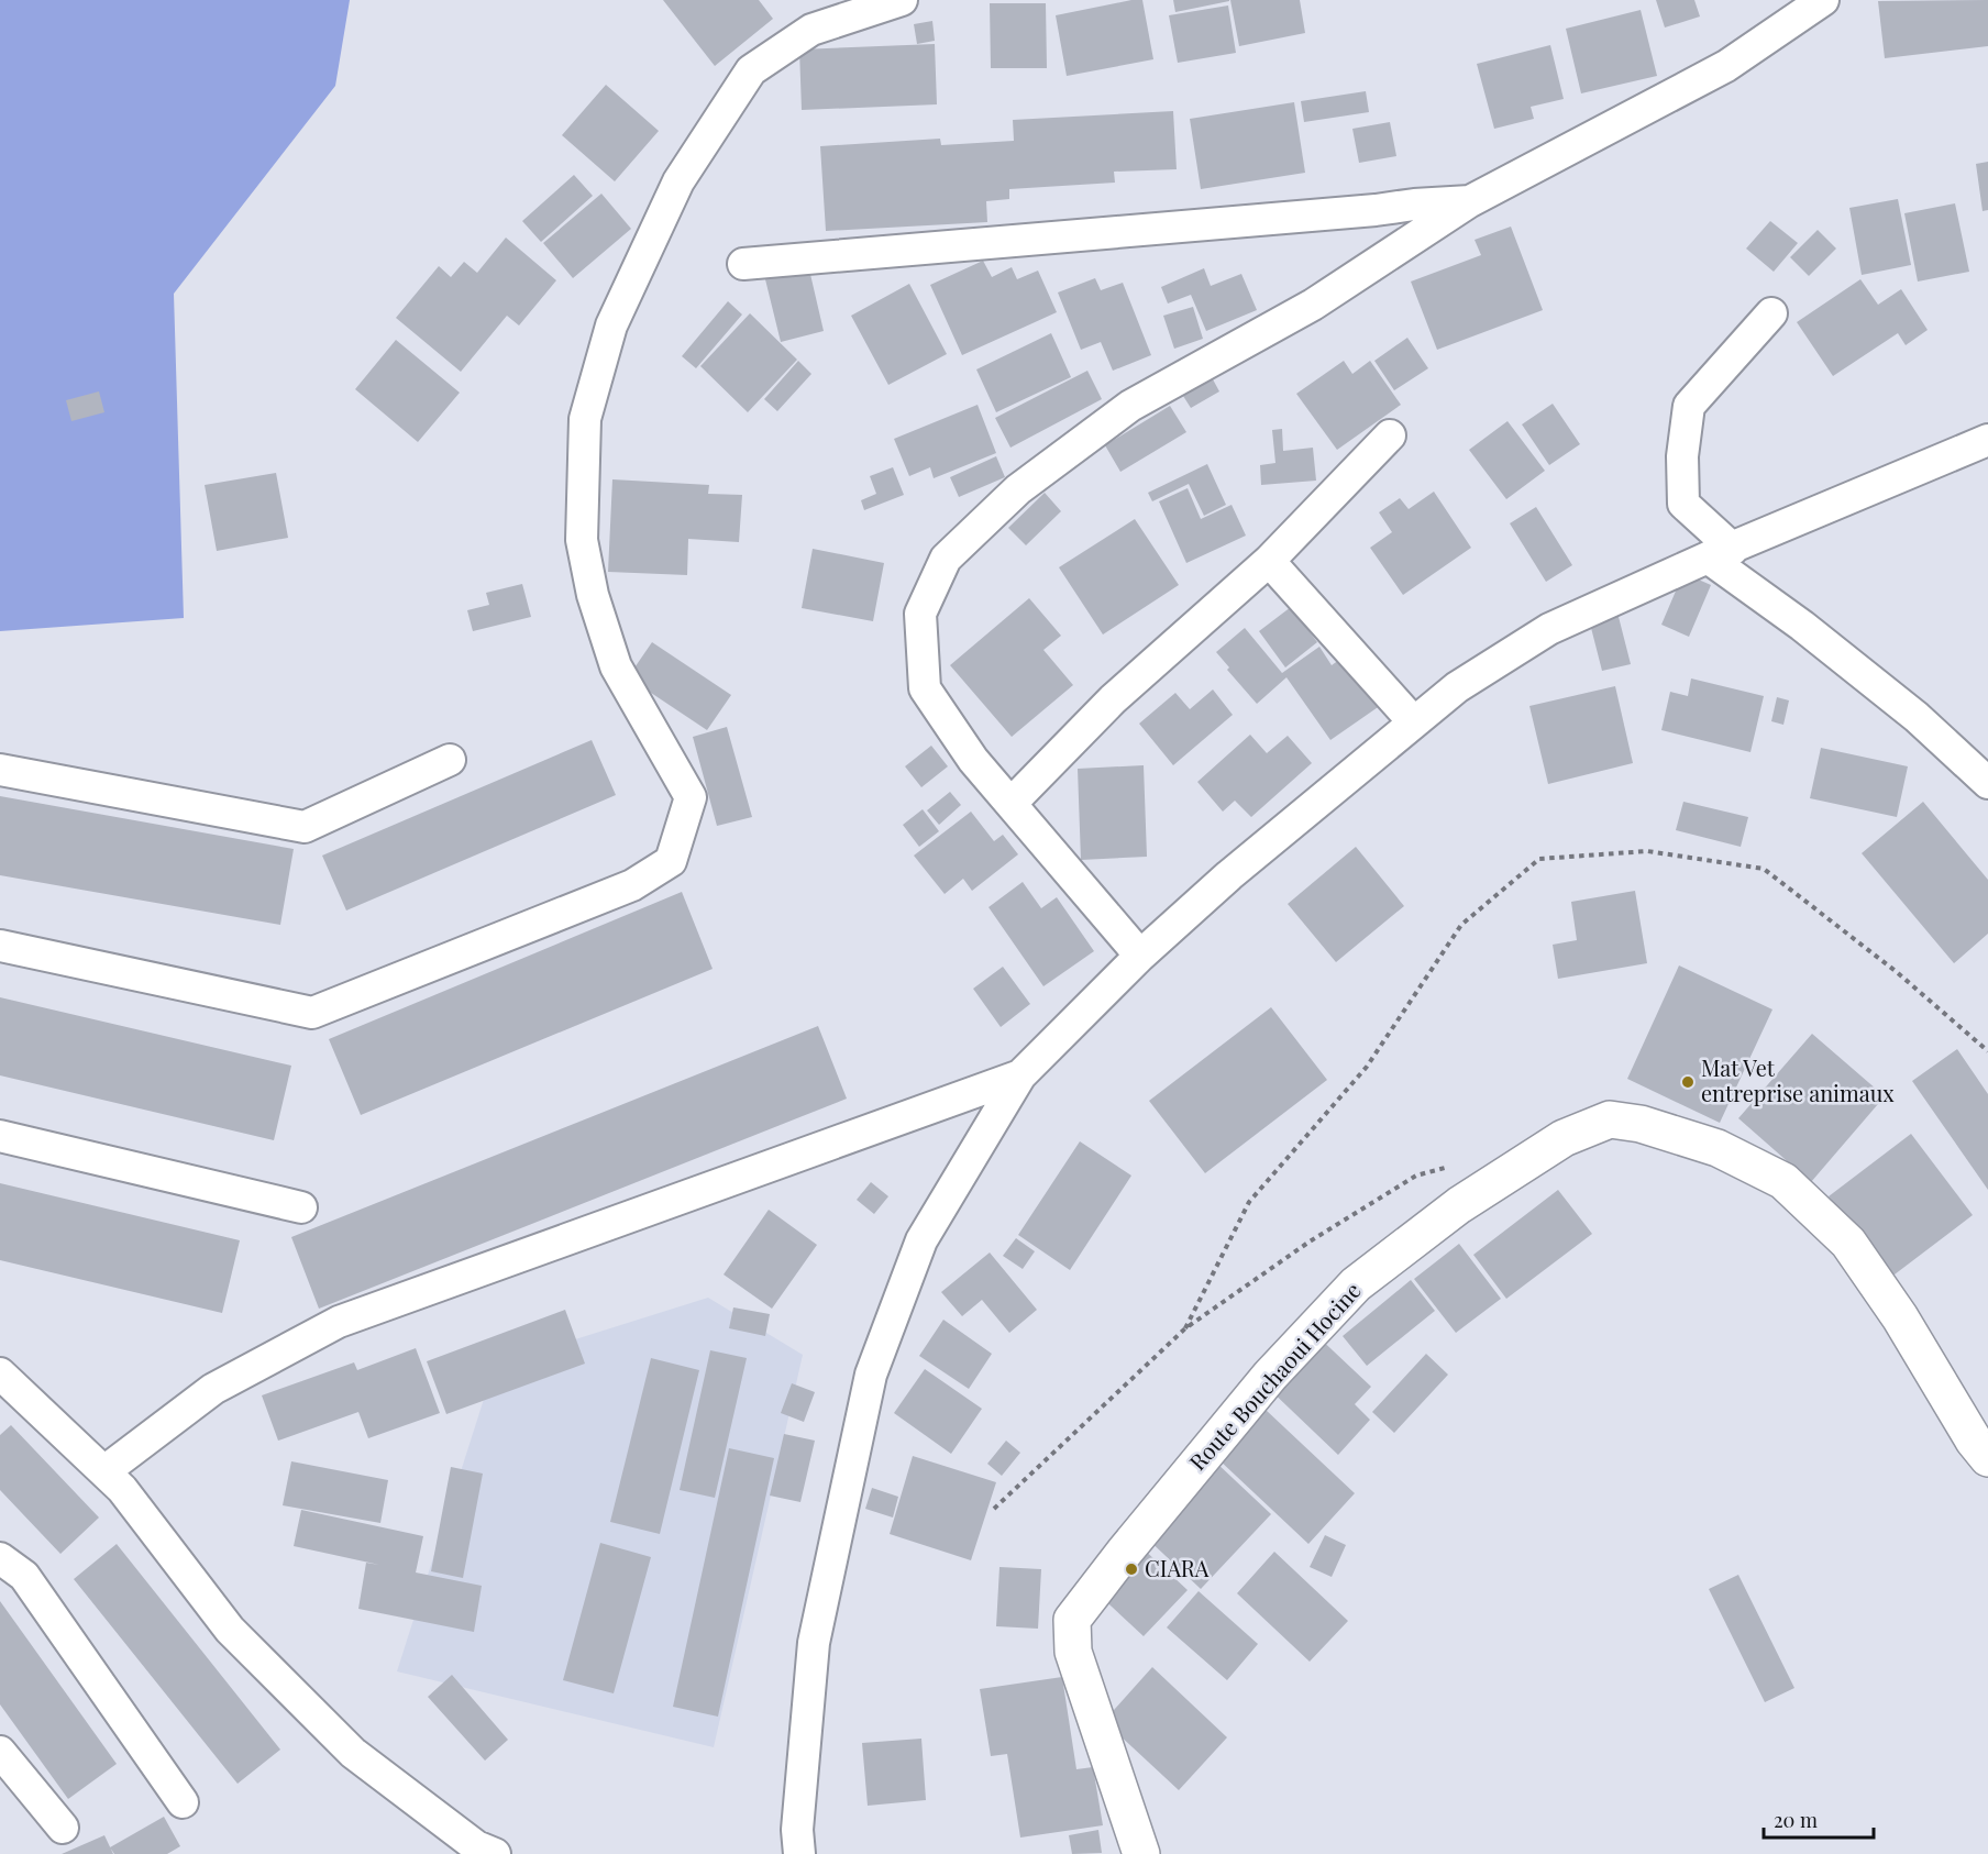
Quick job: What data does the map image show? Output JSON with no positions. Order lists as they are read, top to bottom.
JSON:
{
  "streets": {
    "street": ["Route Bouchaoui Hocine"]
  },
  "places": ["Mat Vet entreprise animaux", "CIARA"],
  "scale_bar": "20 m"
}
